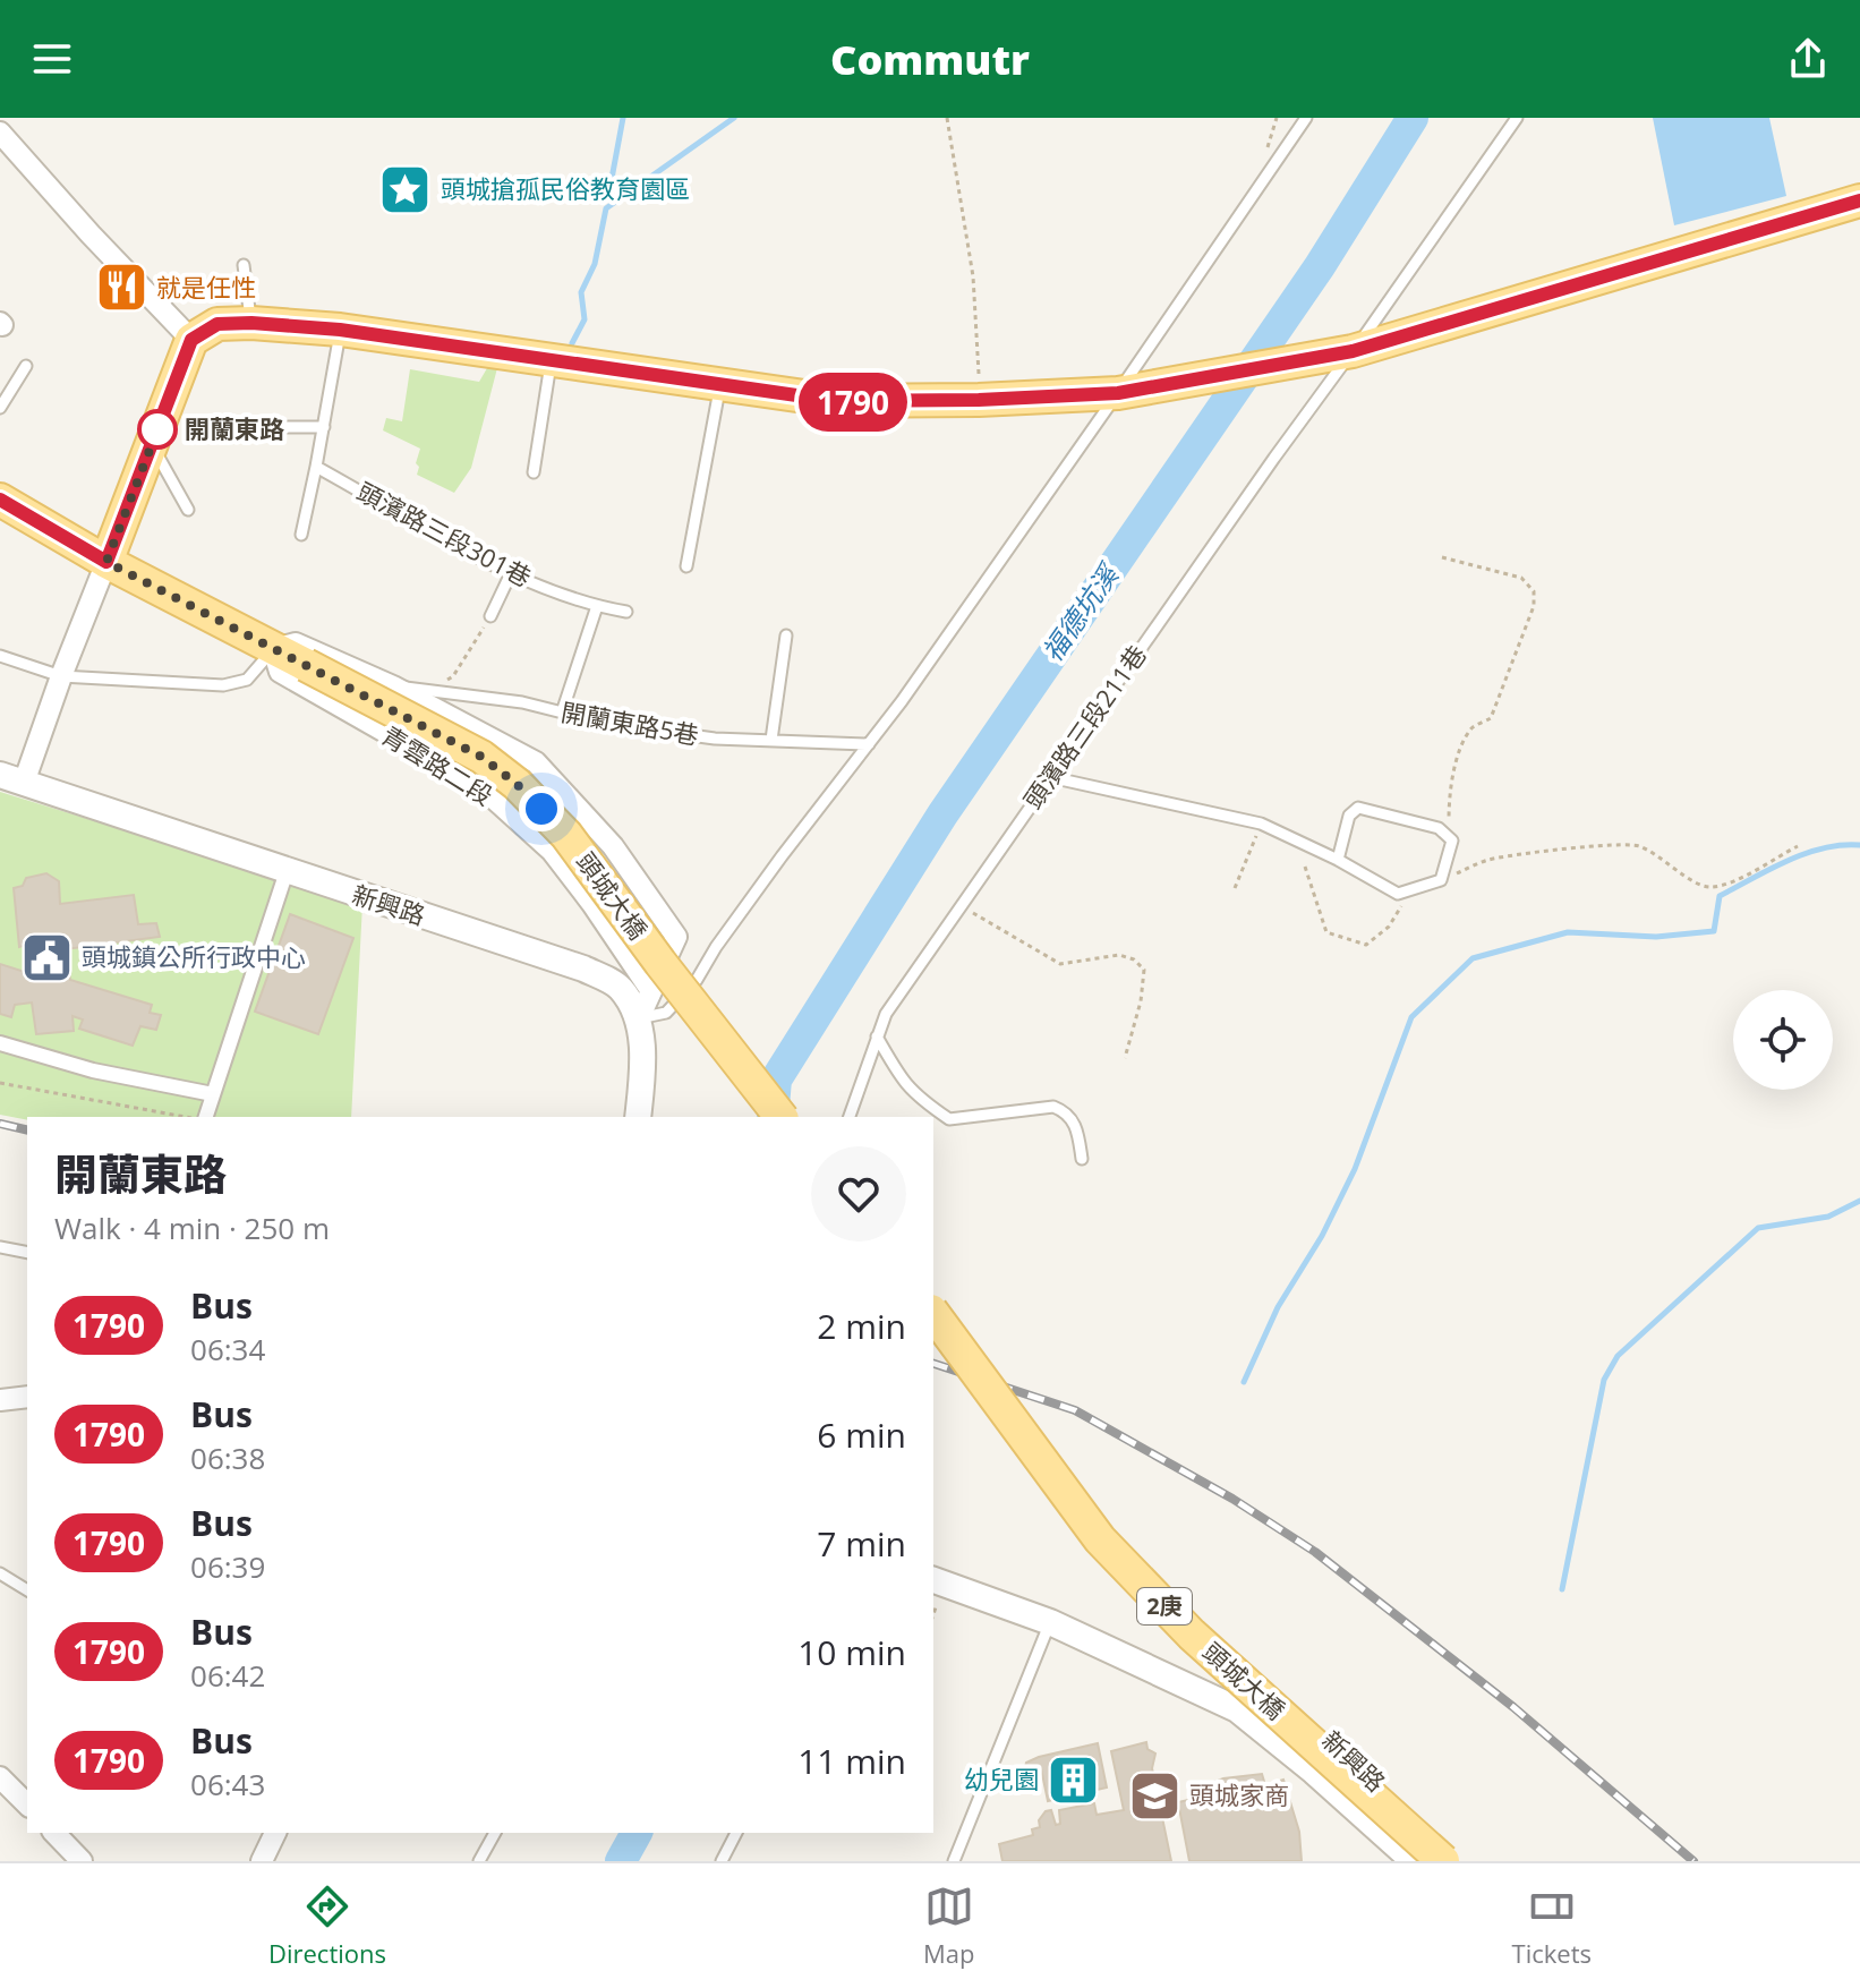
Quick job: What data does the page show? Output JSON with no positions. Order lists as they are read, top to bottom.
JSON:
{
  "streets": {
    "main road": ["青雲路二段", "頭城大橋", "2庚"],
    "street": ["新興路"],
    "lane": ["頭濱路三段301巷", "開蘭東路5巷", "頭濱路三段211巷"]
  },
  "crossings": [
    ["開蘭東路5巷", "青雲路二段"],
    ["青雲路二段", "頭城大橋"],
    ["青雲路二段", "新興路"]
  ],
  "water": ["福德坑溪"],
  "places": {
    "place": ["頭城搶孤民俗教育園區"],
    "restaurant": ["就是任性"],
    "other": ["開蘭東路"],
    "public building": ["頭城鎮公所行政中心"],
    "building": ["幼兒園"],
    "school or university": ["頭城家商"]
  },
  "lines": ["bus line 1790"],
  "page": {
    "header": "Commutr",
    "on_map": "1790",
    "heading": ["開蘭東路", "Walk · 4 min · 250 m"],
    "list": [
      {
        "mark": "1790",
        "name": "Bus",
        "note": "06:34",
        "value": "2 min"
      },
      {
        "mark": "1790",
        "name": "Bus",
        "note": "06:38",
        "value": "6 min"
      },
      {
        "mark": "1790",
        "name": "Bus",
        "note": "06:39",
        "value": "7 min"
      },
      {
        "mark": "1790",
        "name": "Bus",
        "note": "06:42",
        "value": "10 min"
      },
      {
        "mark": "1790",
        "name": "Bus",
        "note": "06:43",
        "value": "11 min"
      }
    ],
    "tabs": ["Directions", "Map", "Tickets"]
  }
}
